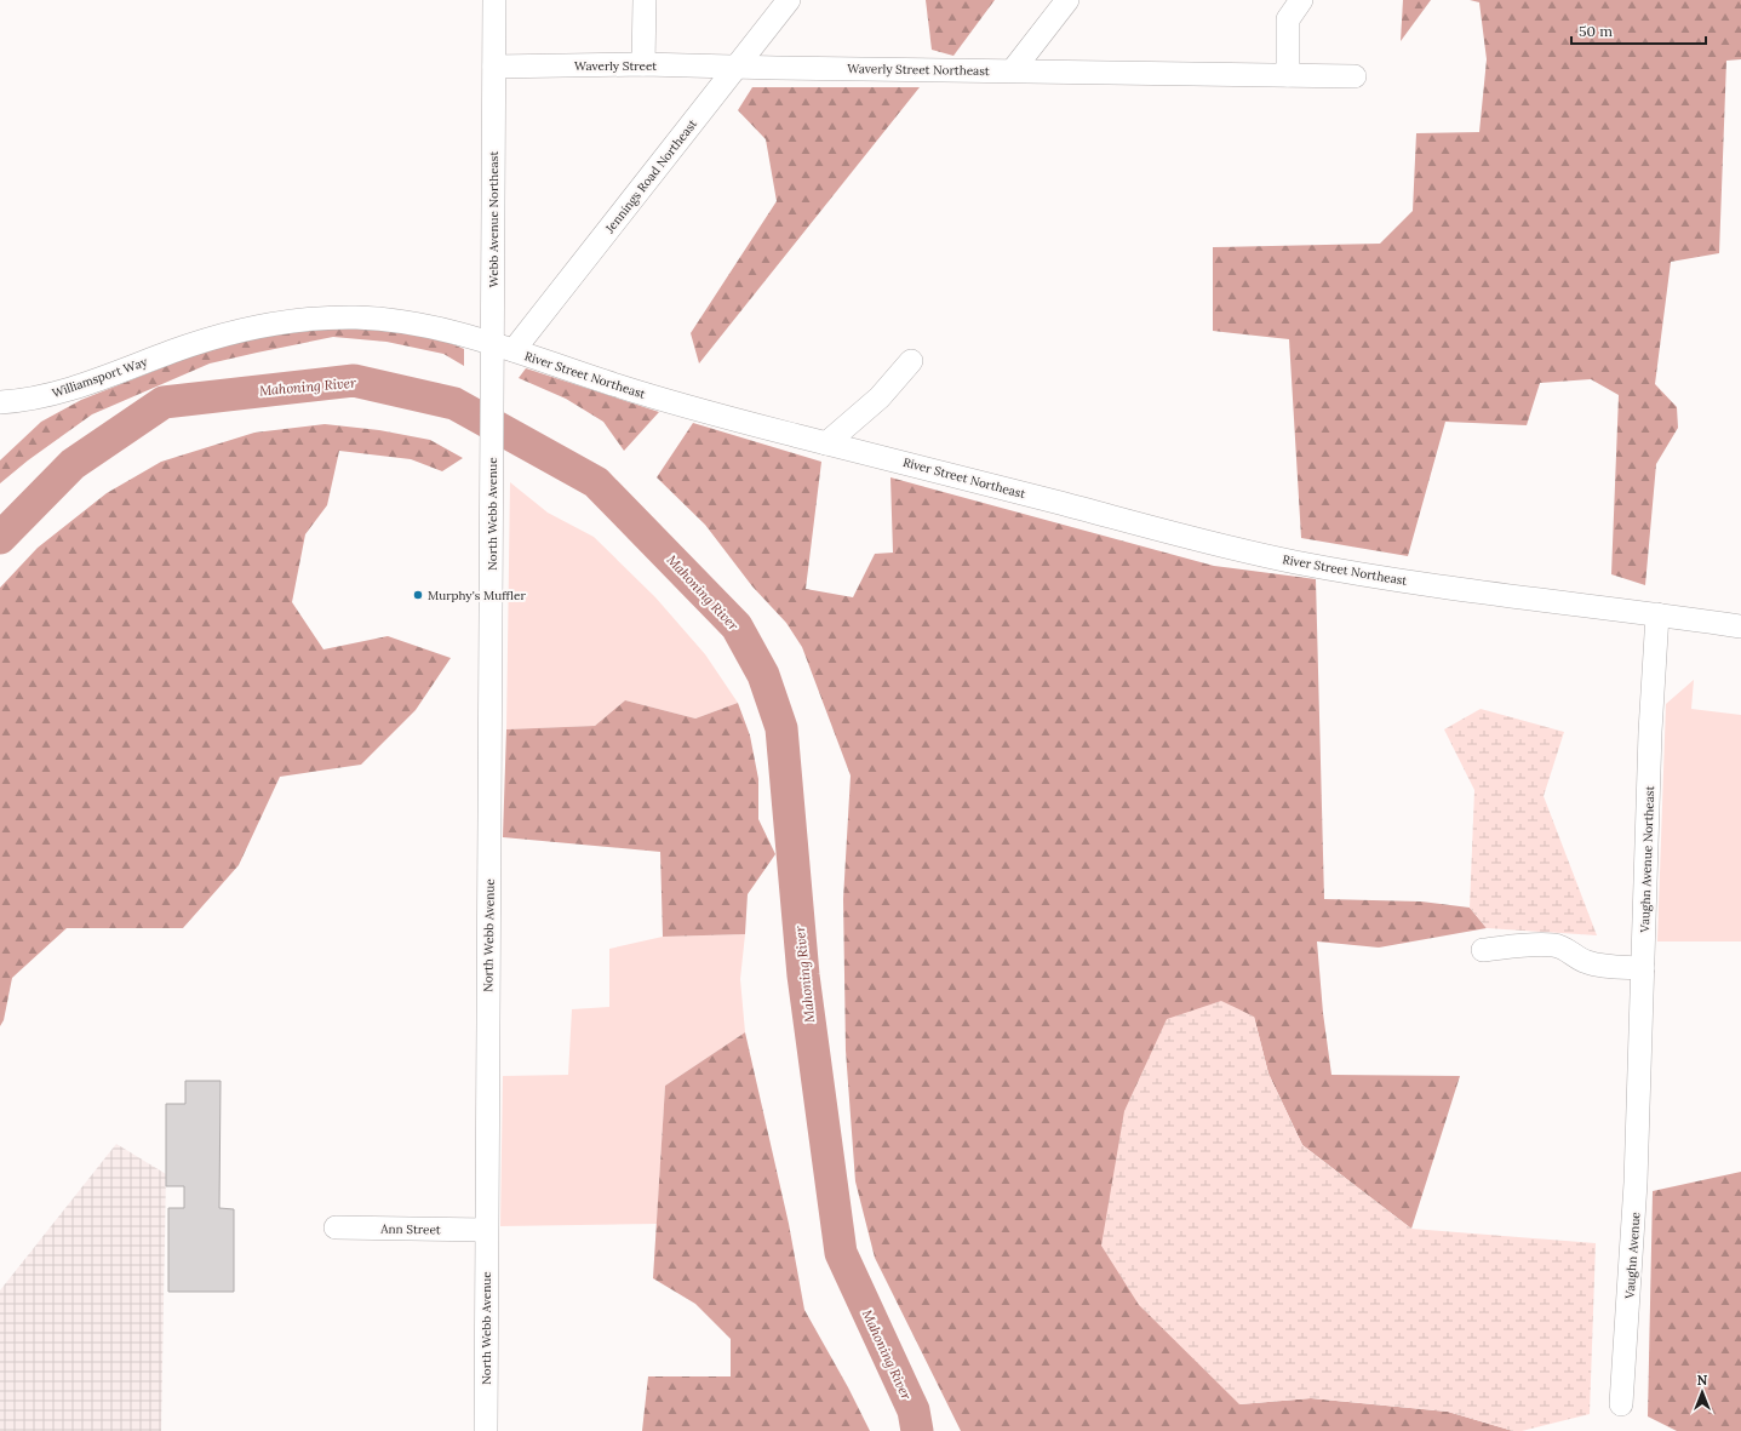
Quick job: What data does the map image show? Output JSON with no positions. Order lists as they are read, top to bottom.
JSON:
{
  "streets": {
    "street": [
      "Waverly Street",
      "Waverly Street Northeast",
      "Jennings Road Northeast",
      "Webb Avenue Northeast",
      "River Street Northeast",
      "Williamsport Way",
      "North Webb Avenue",
      "Vaughn Avenue Northeast",
      "Ann Street",
      "Vaughn Avenue"
    ]
  },
  "crossings": [
    ["Waverly Street", "Waverly Street Northeast"],
    ["Waverly Street", "Jennings Road Northeast"],
    ["Waverly Street", "Webb Avenue Northeast"],
    ["Waverly Street Northeast", "Jennings Road Northeast"],
    ["Jennings Road Northeast", "Webb Avenue Northeast"],
    ["Jennings Road Northeast", "River Street Northeast"],
    ["Webb Avenue Northeast", "River Street Northeast"],
    ["Webb Avenue Northeast", "North Webb Avenue"],
    ["River Street Northeast", "Williamsport Way"],
    ["River Street Northeast", "Vaughn Avenue Northeast"],
    ["North Webb Avenue", "Ann Street"],
    ["Vaughn Avenue Northeast", "Vaughn Avenue"]
  ],
  "water": ["Mahoning River"],
  "places": ["Murphy's Muffler"],
  "scale_bar": "50 m",
  "north": "top"
}
